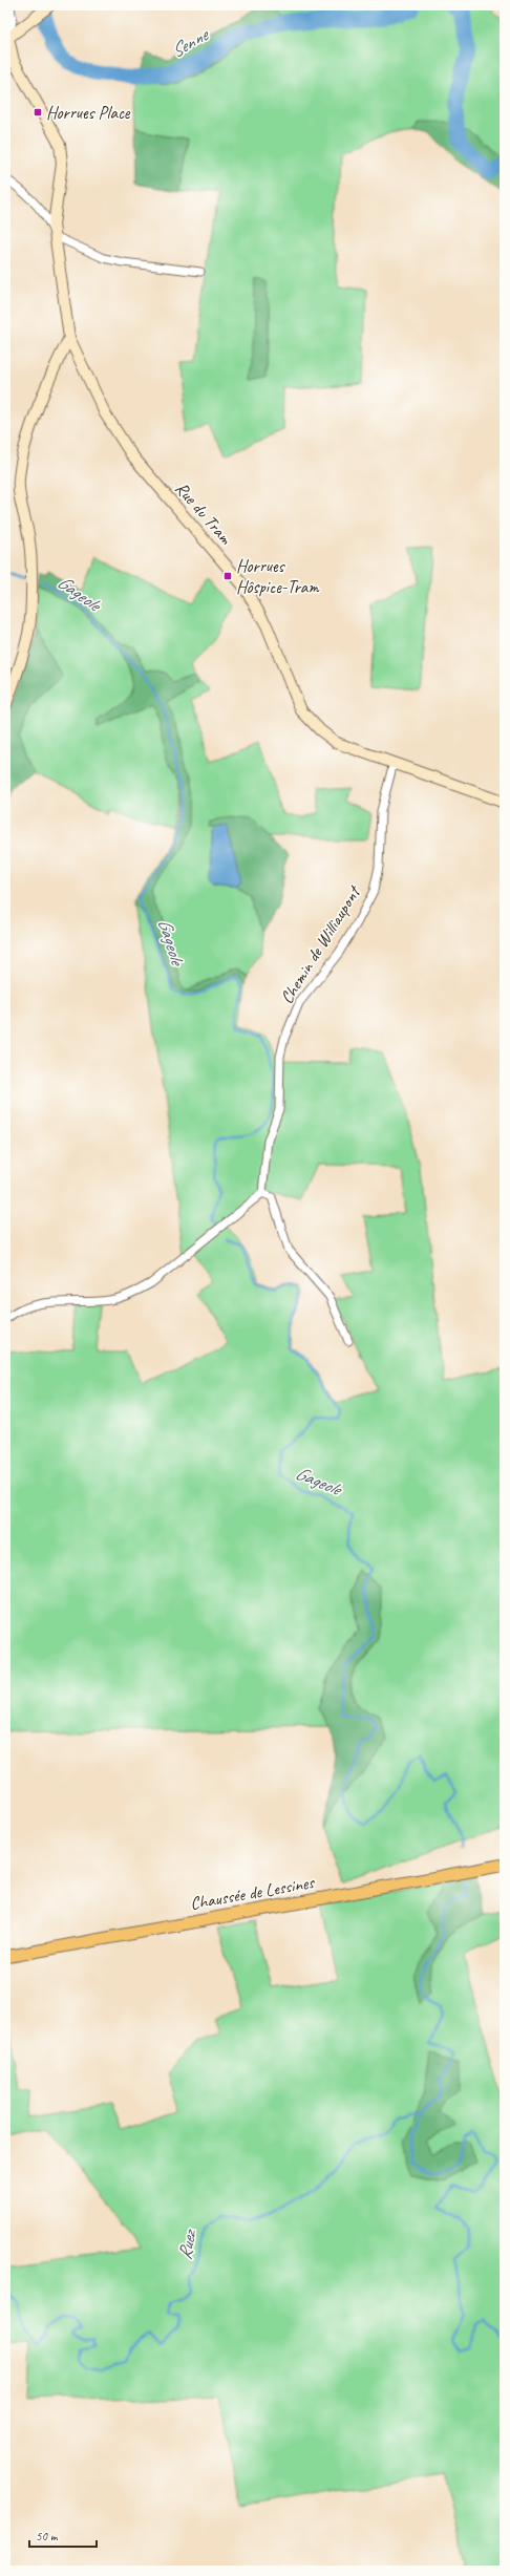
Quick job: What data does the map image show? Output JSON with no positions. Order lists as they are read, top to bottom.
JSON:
{
  "streets": {
    "main road": ["Chaussée de Lessines"],
    "street": ["Rue du Tram", "Chemin de Williaupont"]
  },
  "crossings": [
    ["Rue du Tram", "Chemin de Williaupont"]
  ],
  "water": ["Senne", "Gageole", "Ruez"],
  "places": {
    "transit": ["Horrues Place", "Horrues Hôspice-Tram"]
  },
  "scale_bar": "50 m"
}
